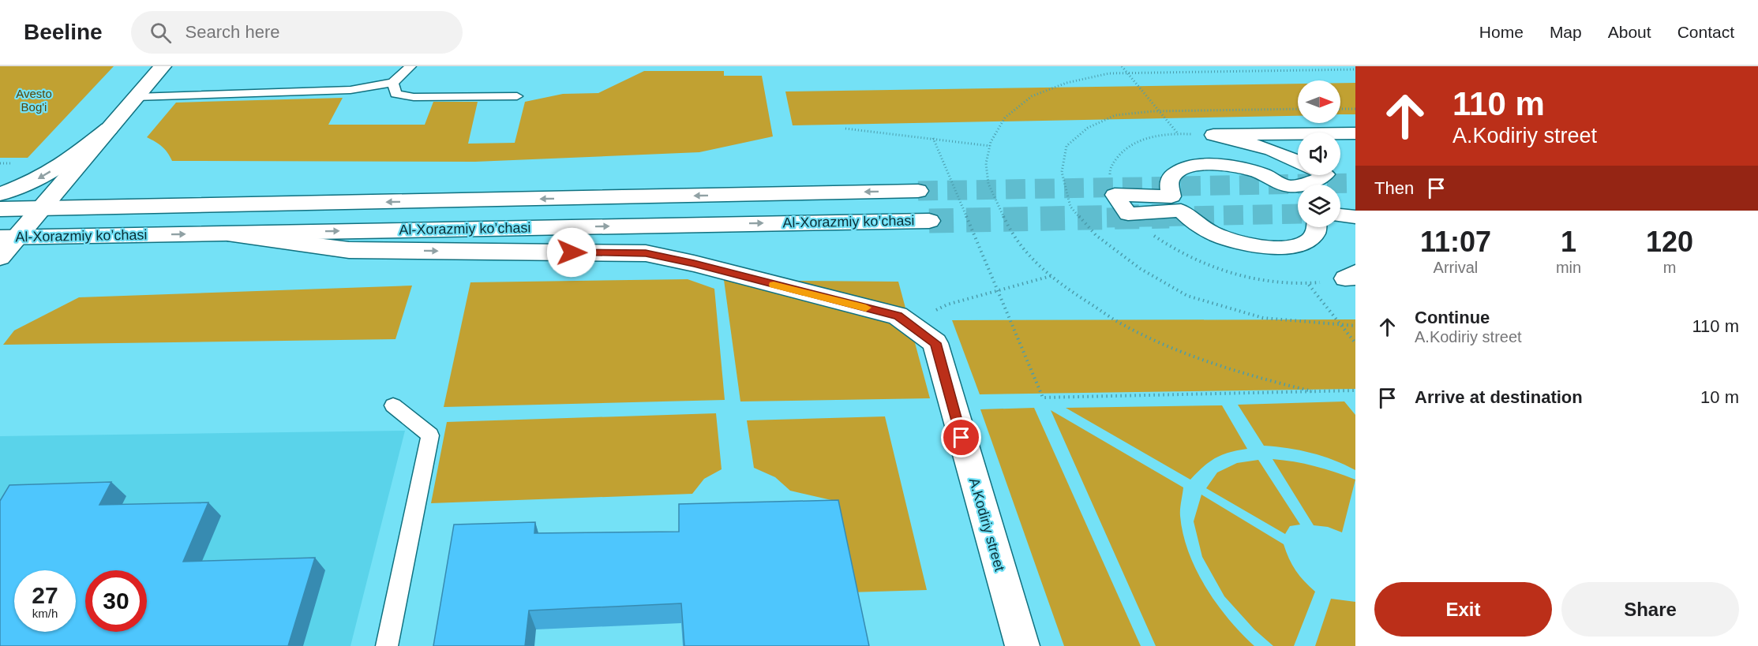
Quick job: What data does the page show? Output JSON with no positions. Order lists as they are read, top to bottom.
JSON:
{
  "streets": {
    "main road": ["Al-Xorazmiy ko’chasi", "A.Kodiriy street"]
  },
  "crossings": [
    ["Al-Xorazmiy ko’chasi", "A.Kodiriy street"]
  ],
  "one_way": ["A.Kodiriy street"],
  "parks": ["Avesto Bog'i"],
  "north": "right",
  "page": {
    "header": "Beeline",
    "search": "Search here",
    "nav": [
      "Home",
      "Map",
      "About",
      "Contact"
    ],
    "turn": ["110 m", "A.Kodiriy street"],
    "then": "Then",
    "eta": [
      "11:07",
      "Arrival",
      "1",
      "min",
      "120",
      "m"
    ],
    "list": [
      {
        "name": "Continue",
        "note": "A.Kodiriy street",
        "value": "110 m"
      },
      {
        "name": "Arrive at destination",
        "value": "10 m"
      }
    ],
    "speed": "27 km/h",
    "limit": "30",
    "buttons": ["Exit", "Share"]
  }
}
